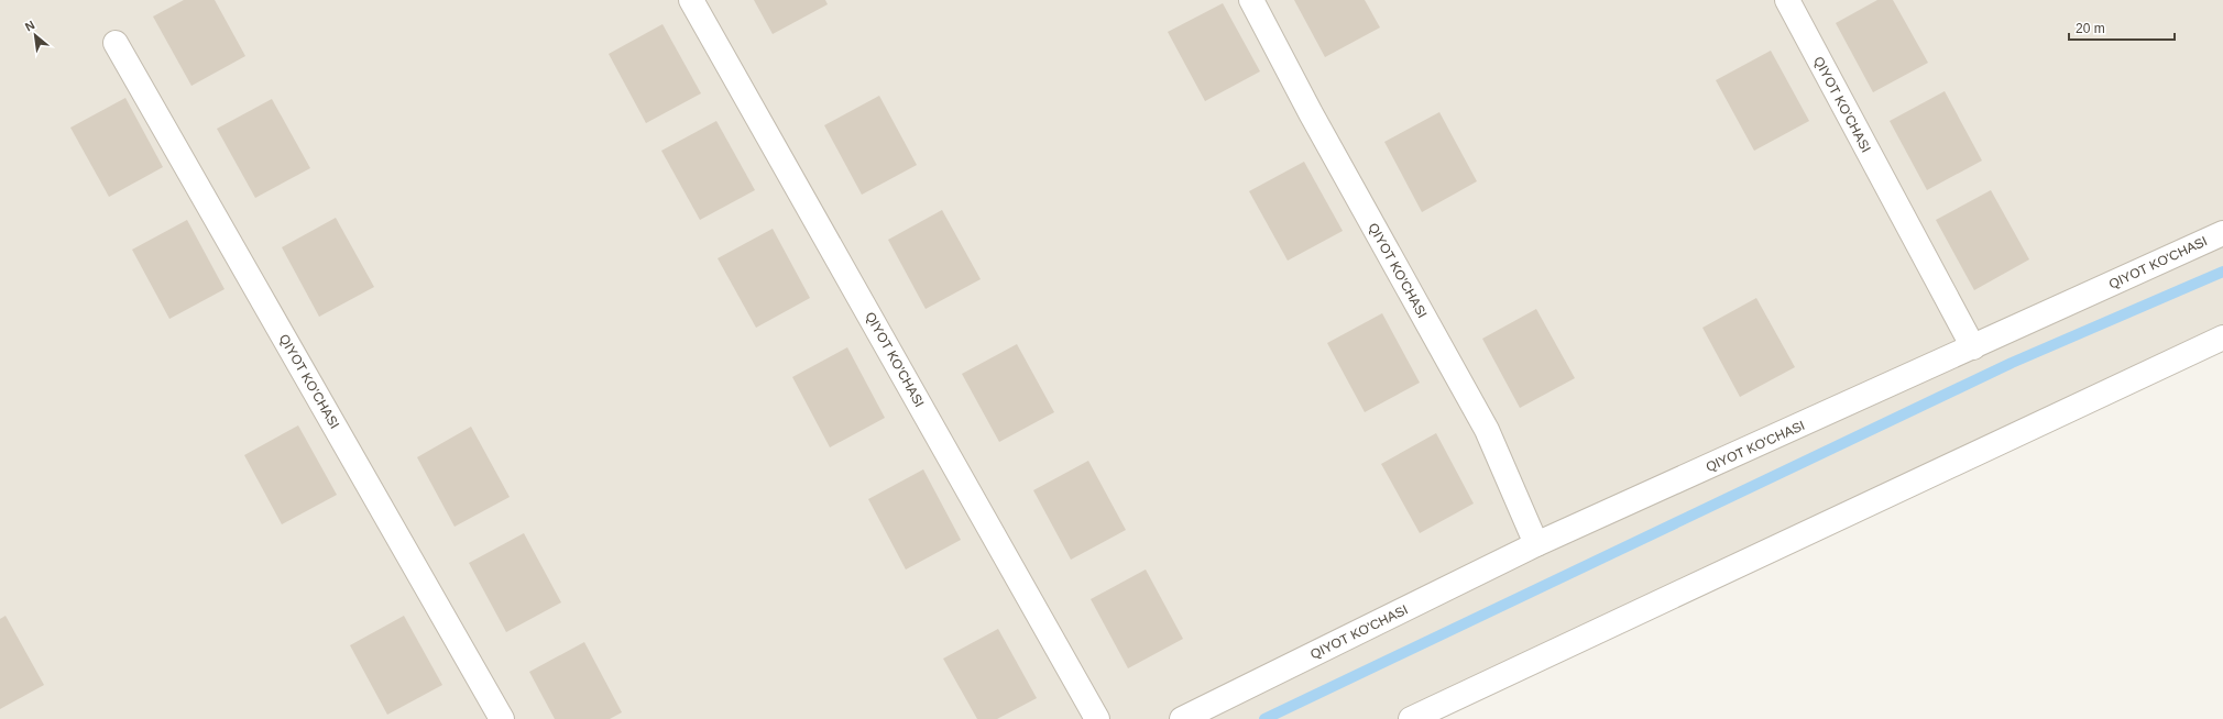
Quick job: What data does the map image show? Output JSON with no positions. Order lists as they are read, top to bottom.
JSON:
{
  "streets": {
    "street": ["QIYOT KO'CHASI"]
  },
  "scale_bar": "20 m",
  "north": "top left"
}
